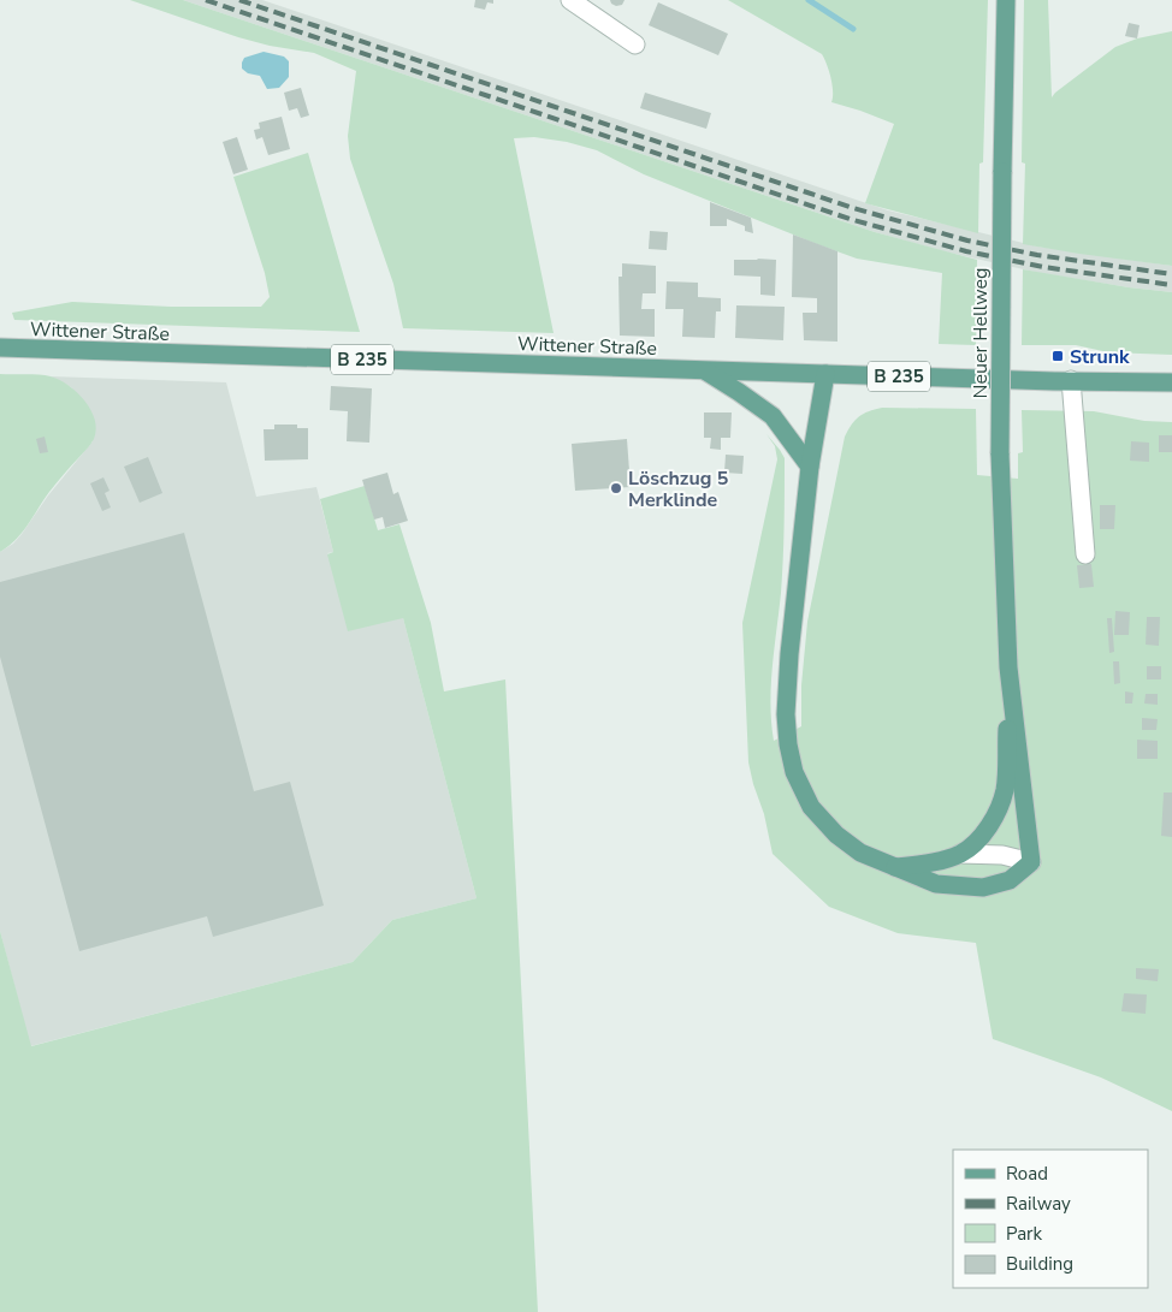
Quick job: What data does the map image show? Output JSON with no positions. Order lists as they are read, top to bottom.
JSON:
{
  "streets": {
    "main road": ["Wittener Straße", "Neuer Hellweg", "B 235"]
  },
  "places": {
    "transit": ["Strunk"],
    "other": ["Löschzug 5 Merklinde"]
  },
  "legend": [
    "Road",
    "Railway",
    "Park",
    "Building"
  ]
}
